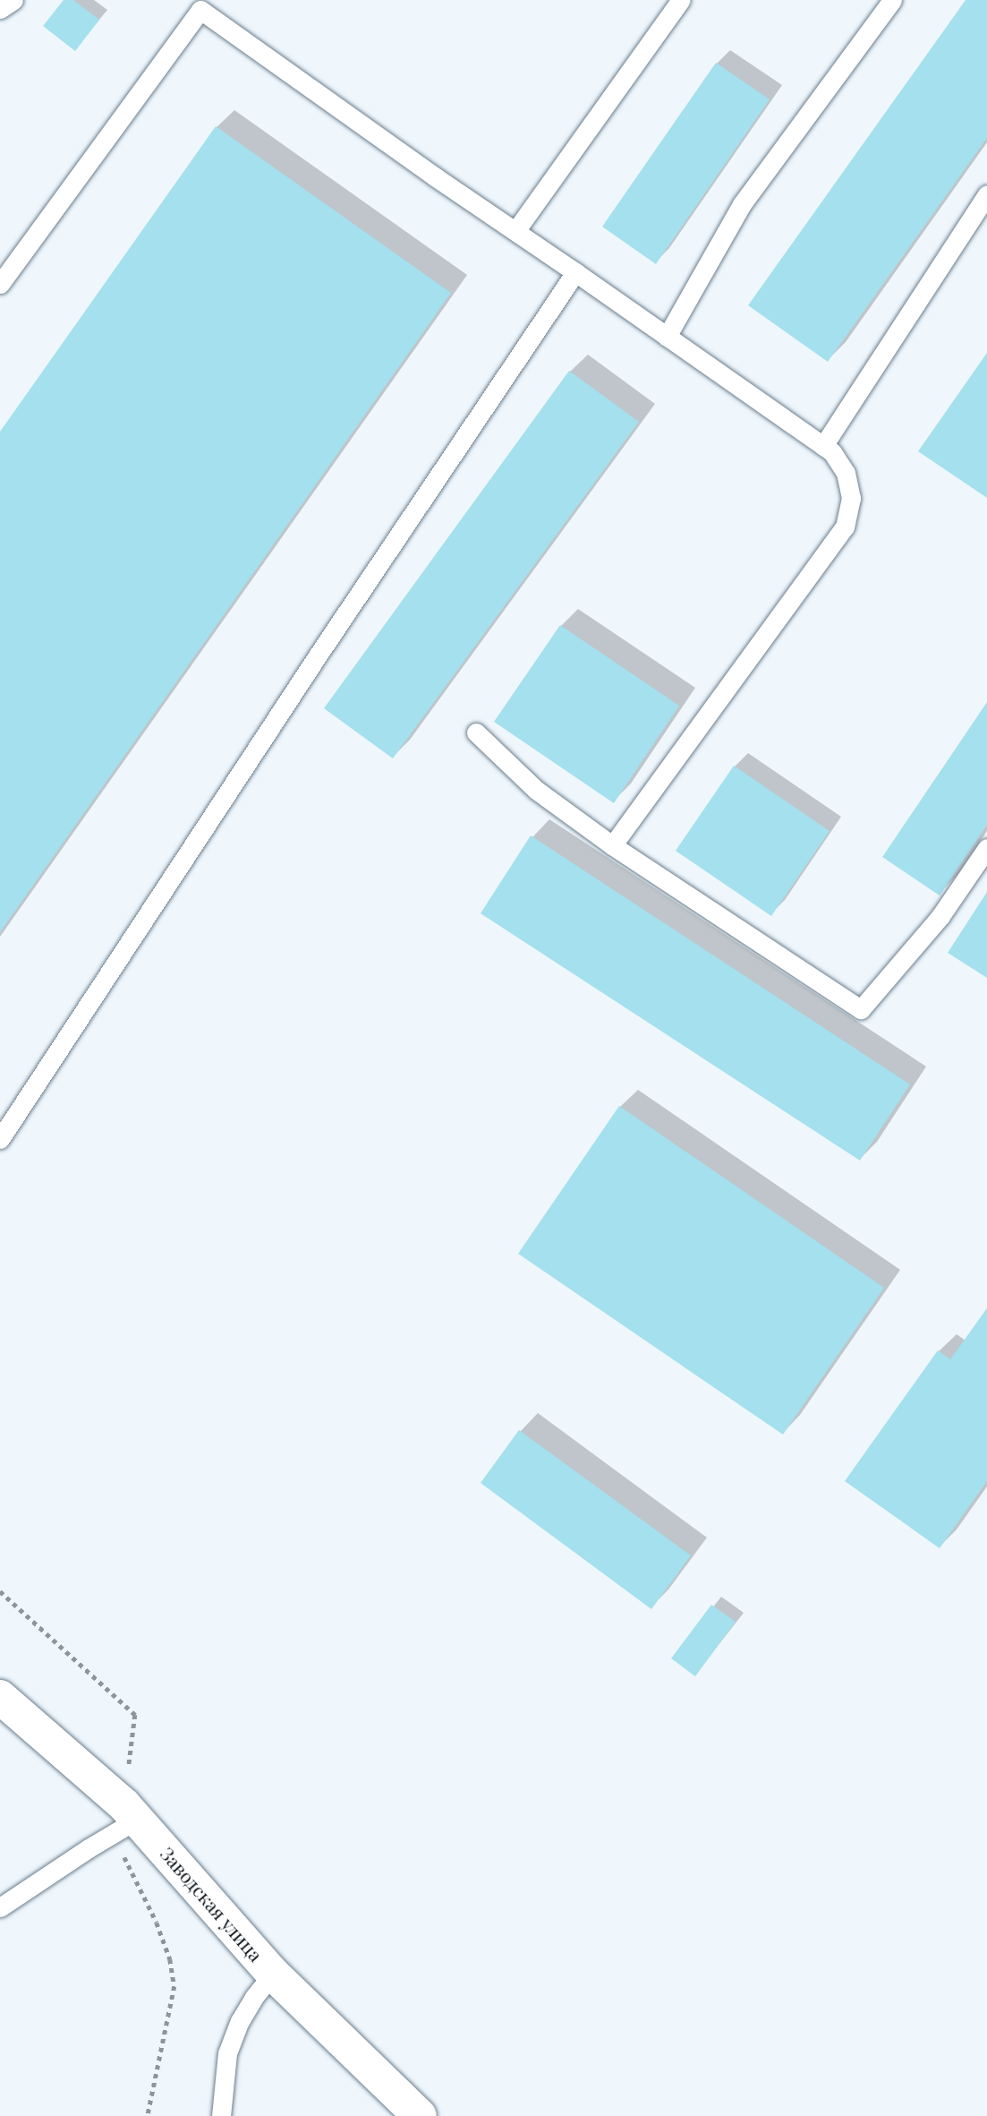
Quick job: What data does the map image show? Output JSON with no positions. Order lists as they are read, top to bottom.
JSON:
{
  "streets": {
    "street": ["Заводская улица"]
  }
}
